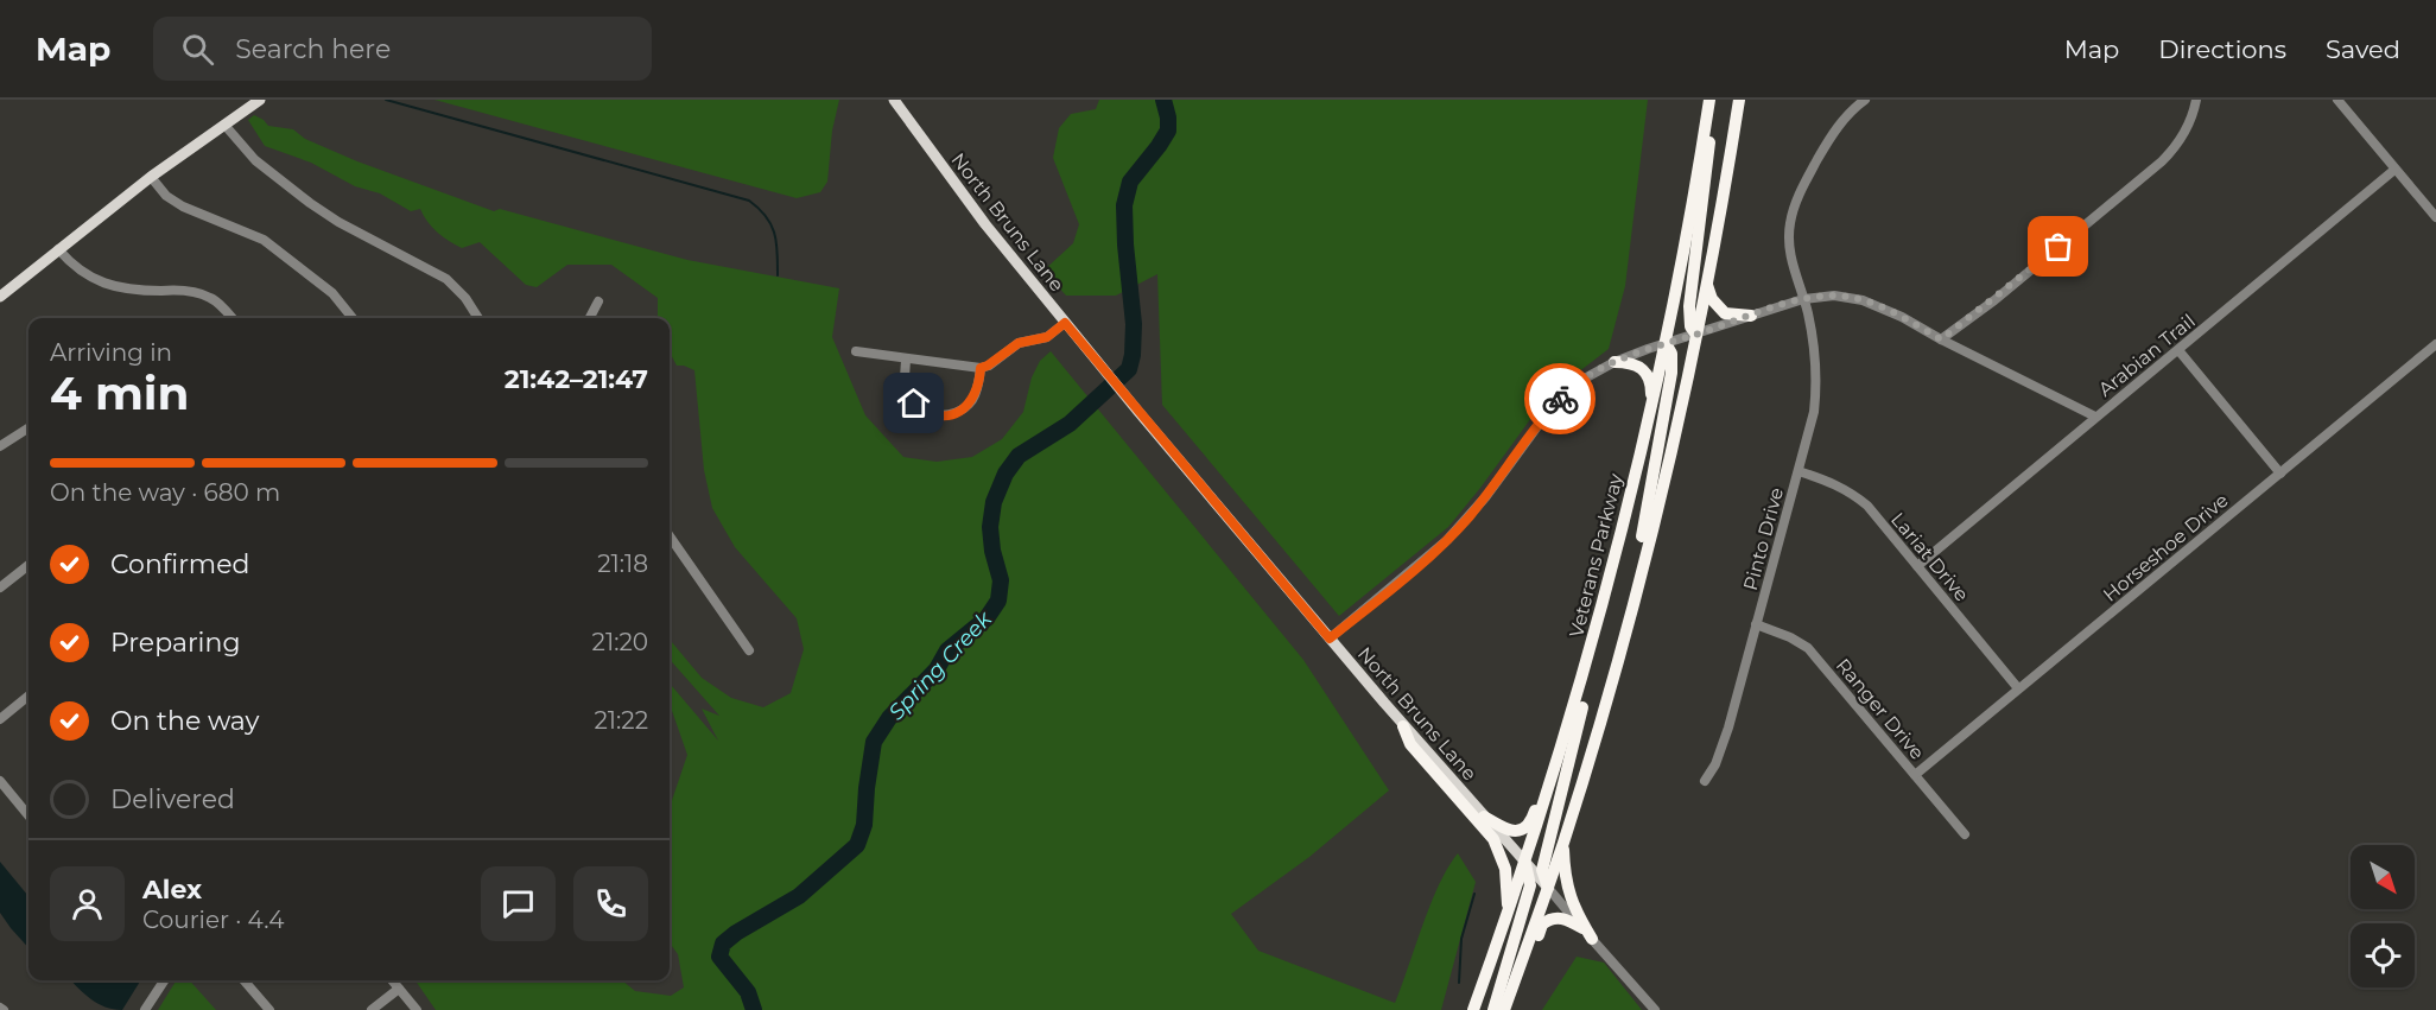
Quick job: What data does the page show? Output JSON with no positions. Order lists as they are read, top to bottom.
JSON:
{
  "streets": {
    "highway": ["Veterans Parkway"],
    "main road": ["North Bruns Lane"],
    "street": [
      "Arabian Trail",
      "Pinto Drive",
      "Horseshoe Drive",
      "Lariat Drive",
      "Ranger Drive"
    ]
  },
  "crossings": [
    ["North Bruns Lane", "Veterans Parkway"],
    ["Arabian Trail", "Lariat Drive"],
    ["Pinto Drive", "Lariat Drive"],
    ["Pinto Drive", "Ranger Drive"],
    ["Horseshoe Drive", "Lariat Drive"],
    ["Horseshoe Drive", "Ranger Drive"]
  ],
  "water": ["Spring Creek"],
  "north": "bottom right",
  "page": {
    "header": "Map",
    "search": "Search here",
    "nav": ["Map", "Directions", "Saved"],
    "heading": ["4 min", "Arriving in", "21:42–21:47"],
    "panel": ["Alex", "Courier · 4.4"],
    "bar": "On the way · 680 m",
    "list": [
      ["Confirmed", "21:18"],
      ["Preparing", "21:20"],
      ["On the way", "21:22"],
      "Delivered"
    ]
  }
}
